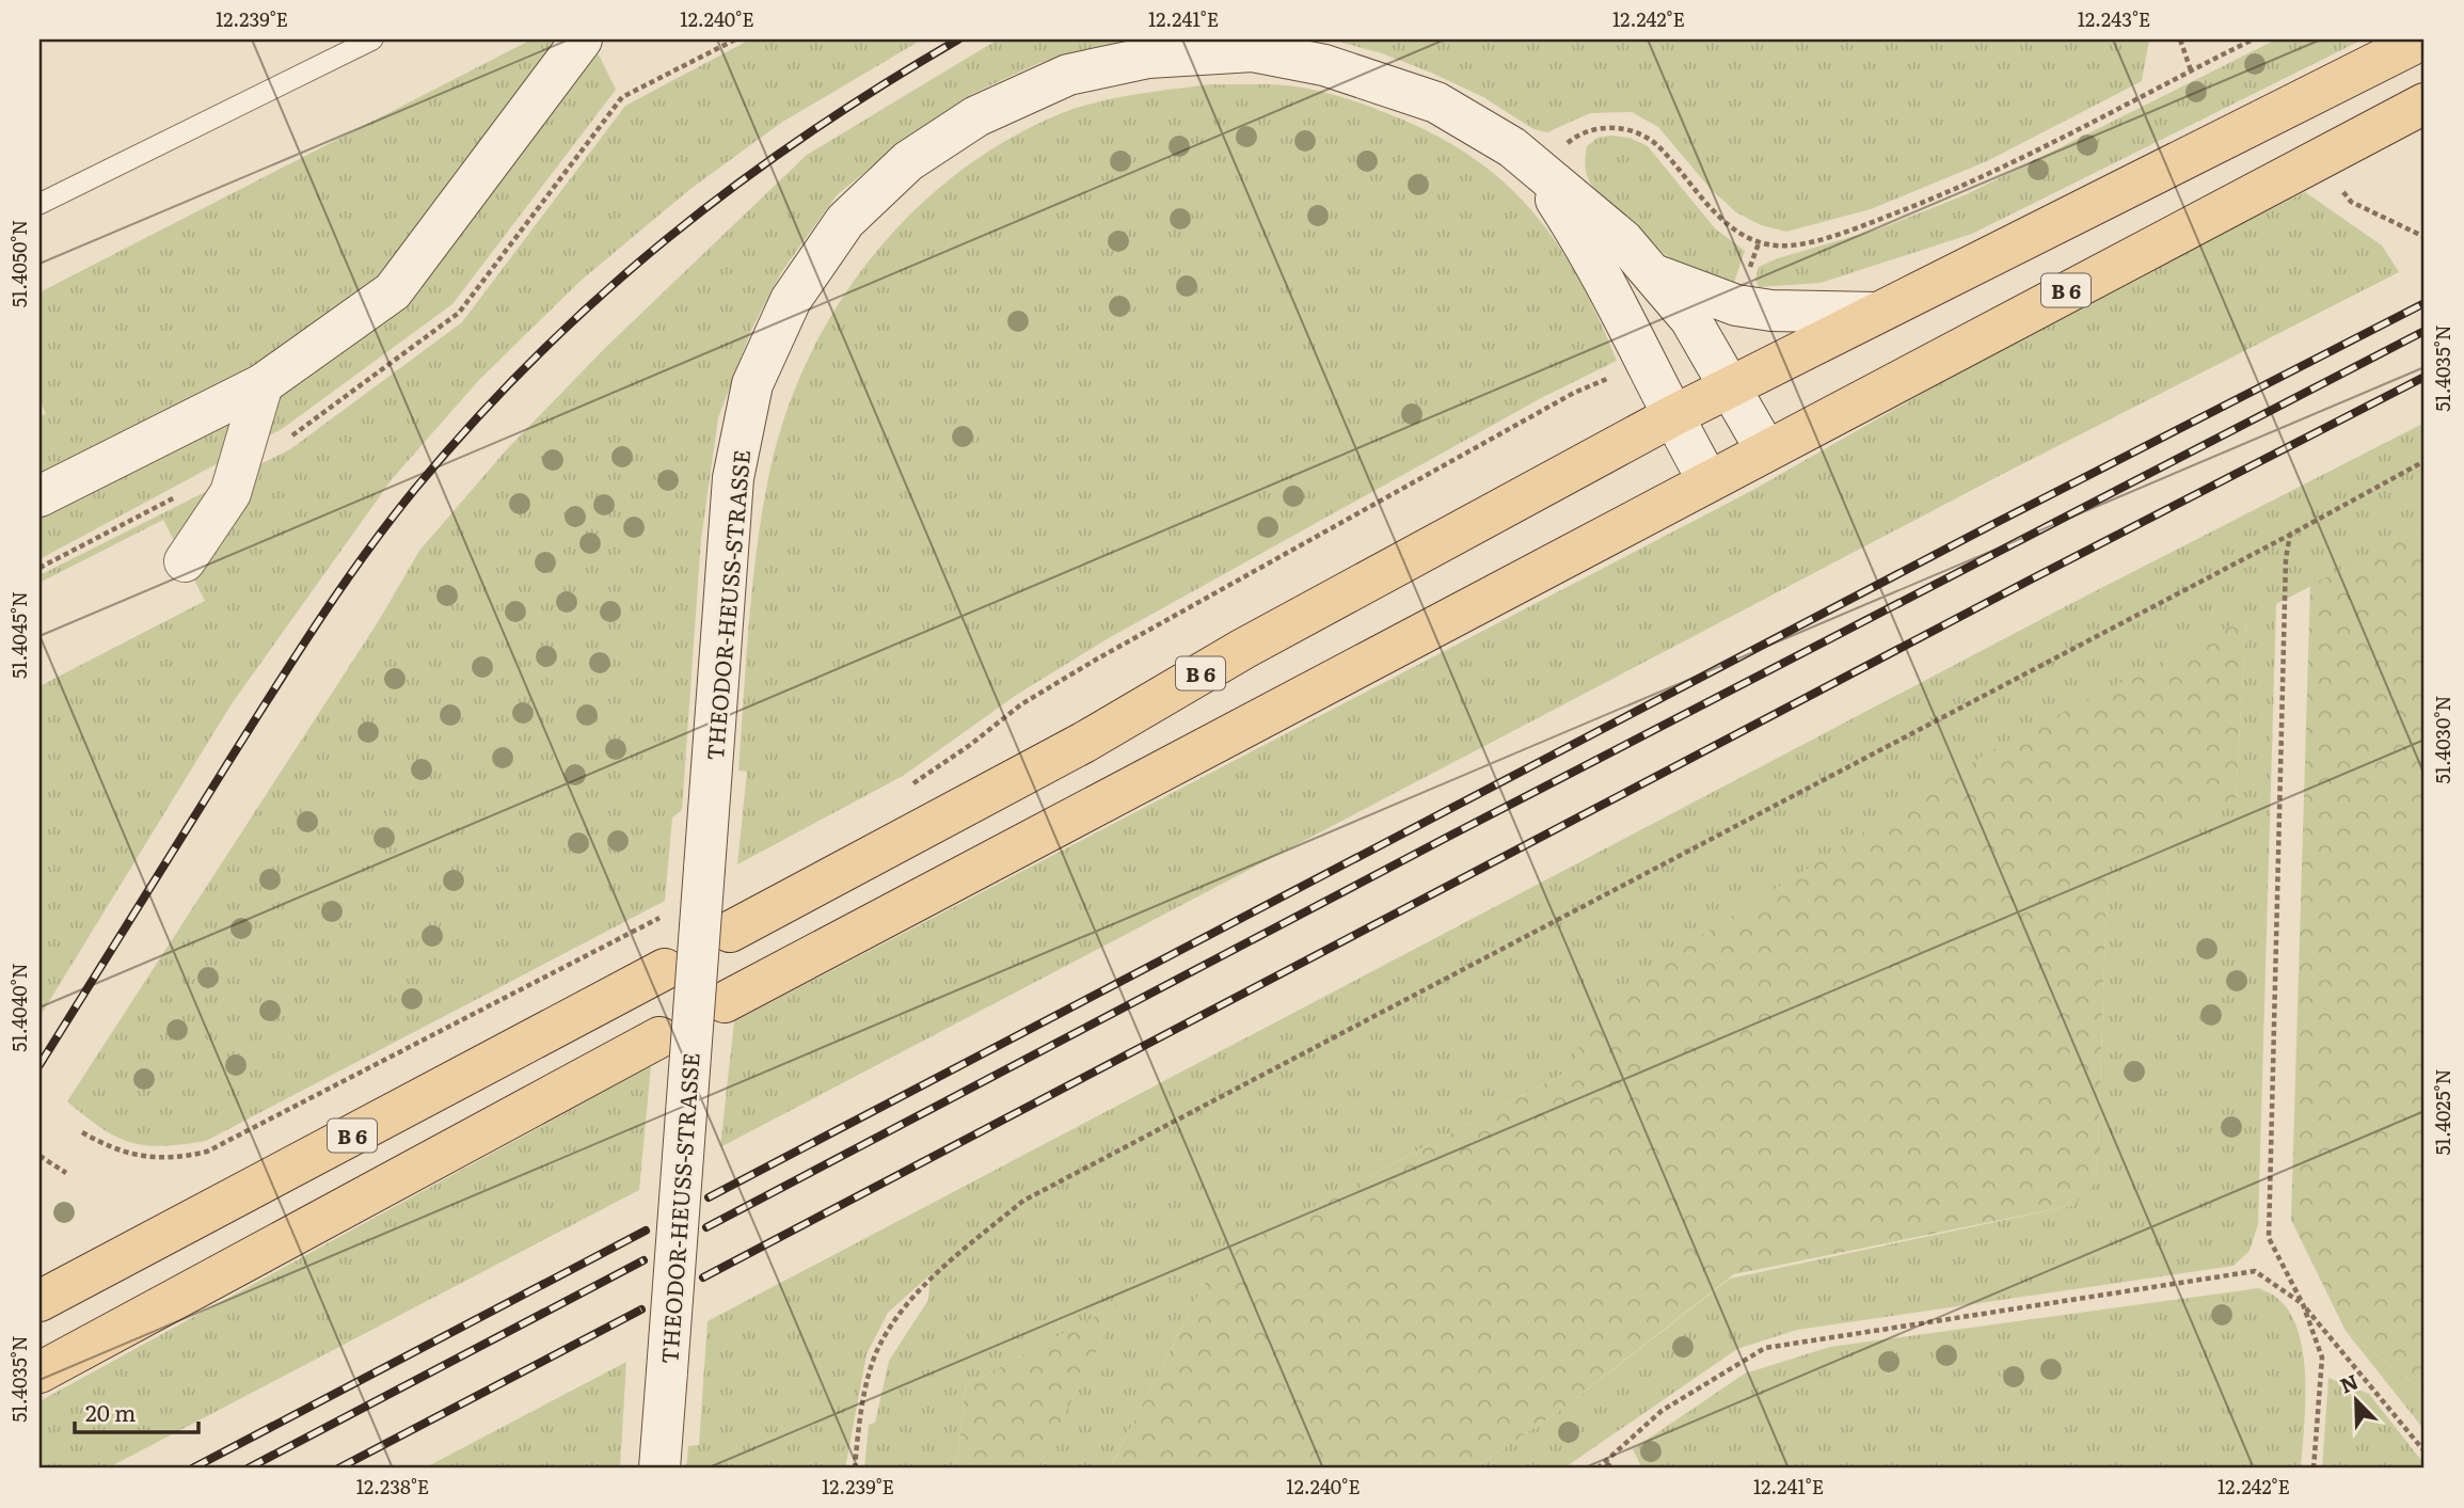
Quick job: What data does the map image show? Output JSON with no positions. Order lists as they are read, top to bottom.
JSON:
{
  "streets": {
    "main road": ["B 6"],
    "street": ["THEODOR-HEUSS-STRASSE"]
  },
  "crossings": [
    ["B 6", "THEODOR-HEUSS-STRASSE"]
  ],
  "scale_bar": "20 m",
  "north": "top left",
  "coordinates": [
    "12.239°E",
    "12.240°E",
    "12.241°E",
    "12.242°E",
    "12.243°E",
    "51.4050°N",
    "51.4035°N",
    "51.4045°N",
    "51.4030°N",
    "51.4040°N",
    "51.4025°N",
    "12.238°E"
  ]
}
